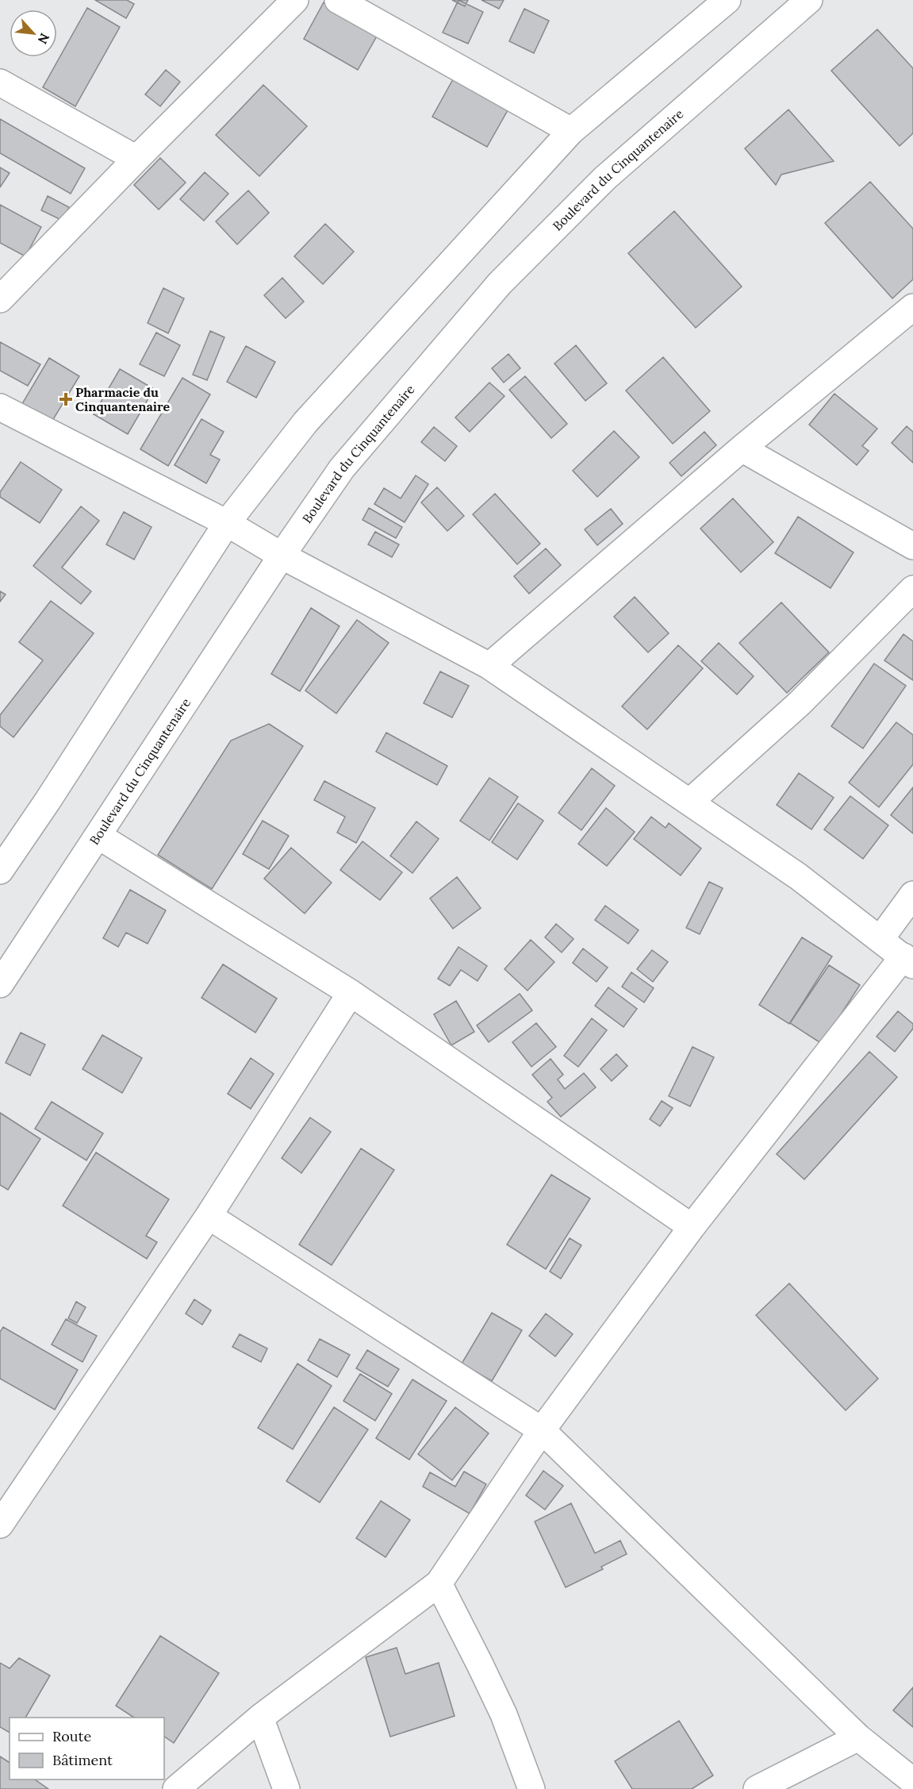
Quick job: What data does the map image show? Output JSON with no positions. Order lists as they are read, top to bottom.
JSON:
{
  "streets": {
    "street": ["Boulevard du Cinquantenaire"]
  },
  "places": {
    "health": ["Pharmacie du Cinquantenaire"]
  },
  "legend": ["Route", "Bâtiment"],
  "north": "bottom right"
}
